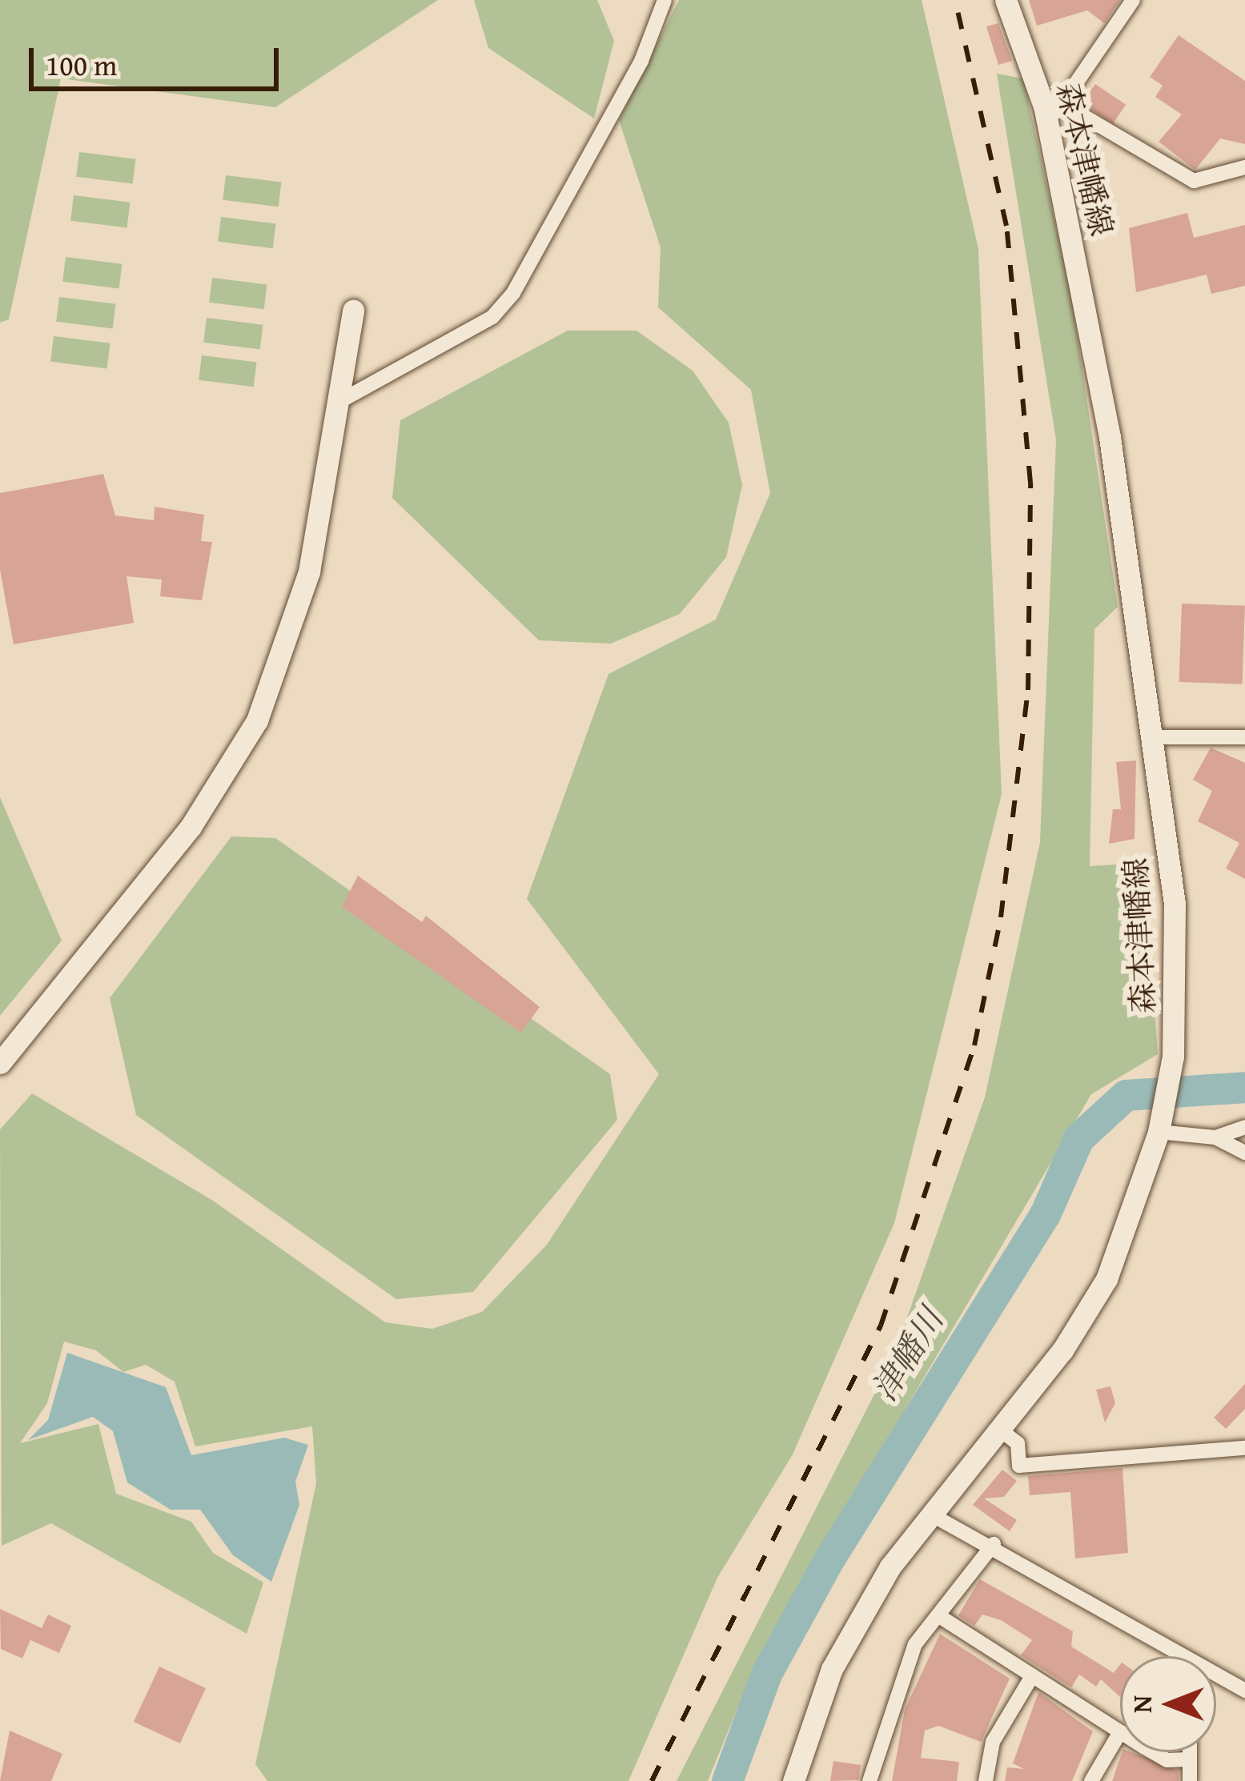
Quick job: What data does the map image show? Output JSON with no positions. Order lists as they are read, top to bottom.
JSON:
{
  "streets": {
    "main road": ["森本津幡線"]
  },
  "water": ["津幡川"],
  "scale_bar": "100 m",
  "north": "left"
}
